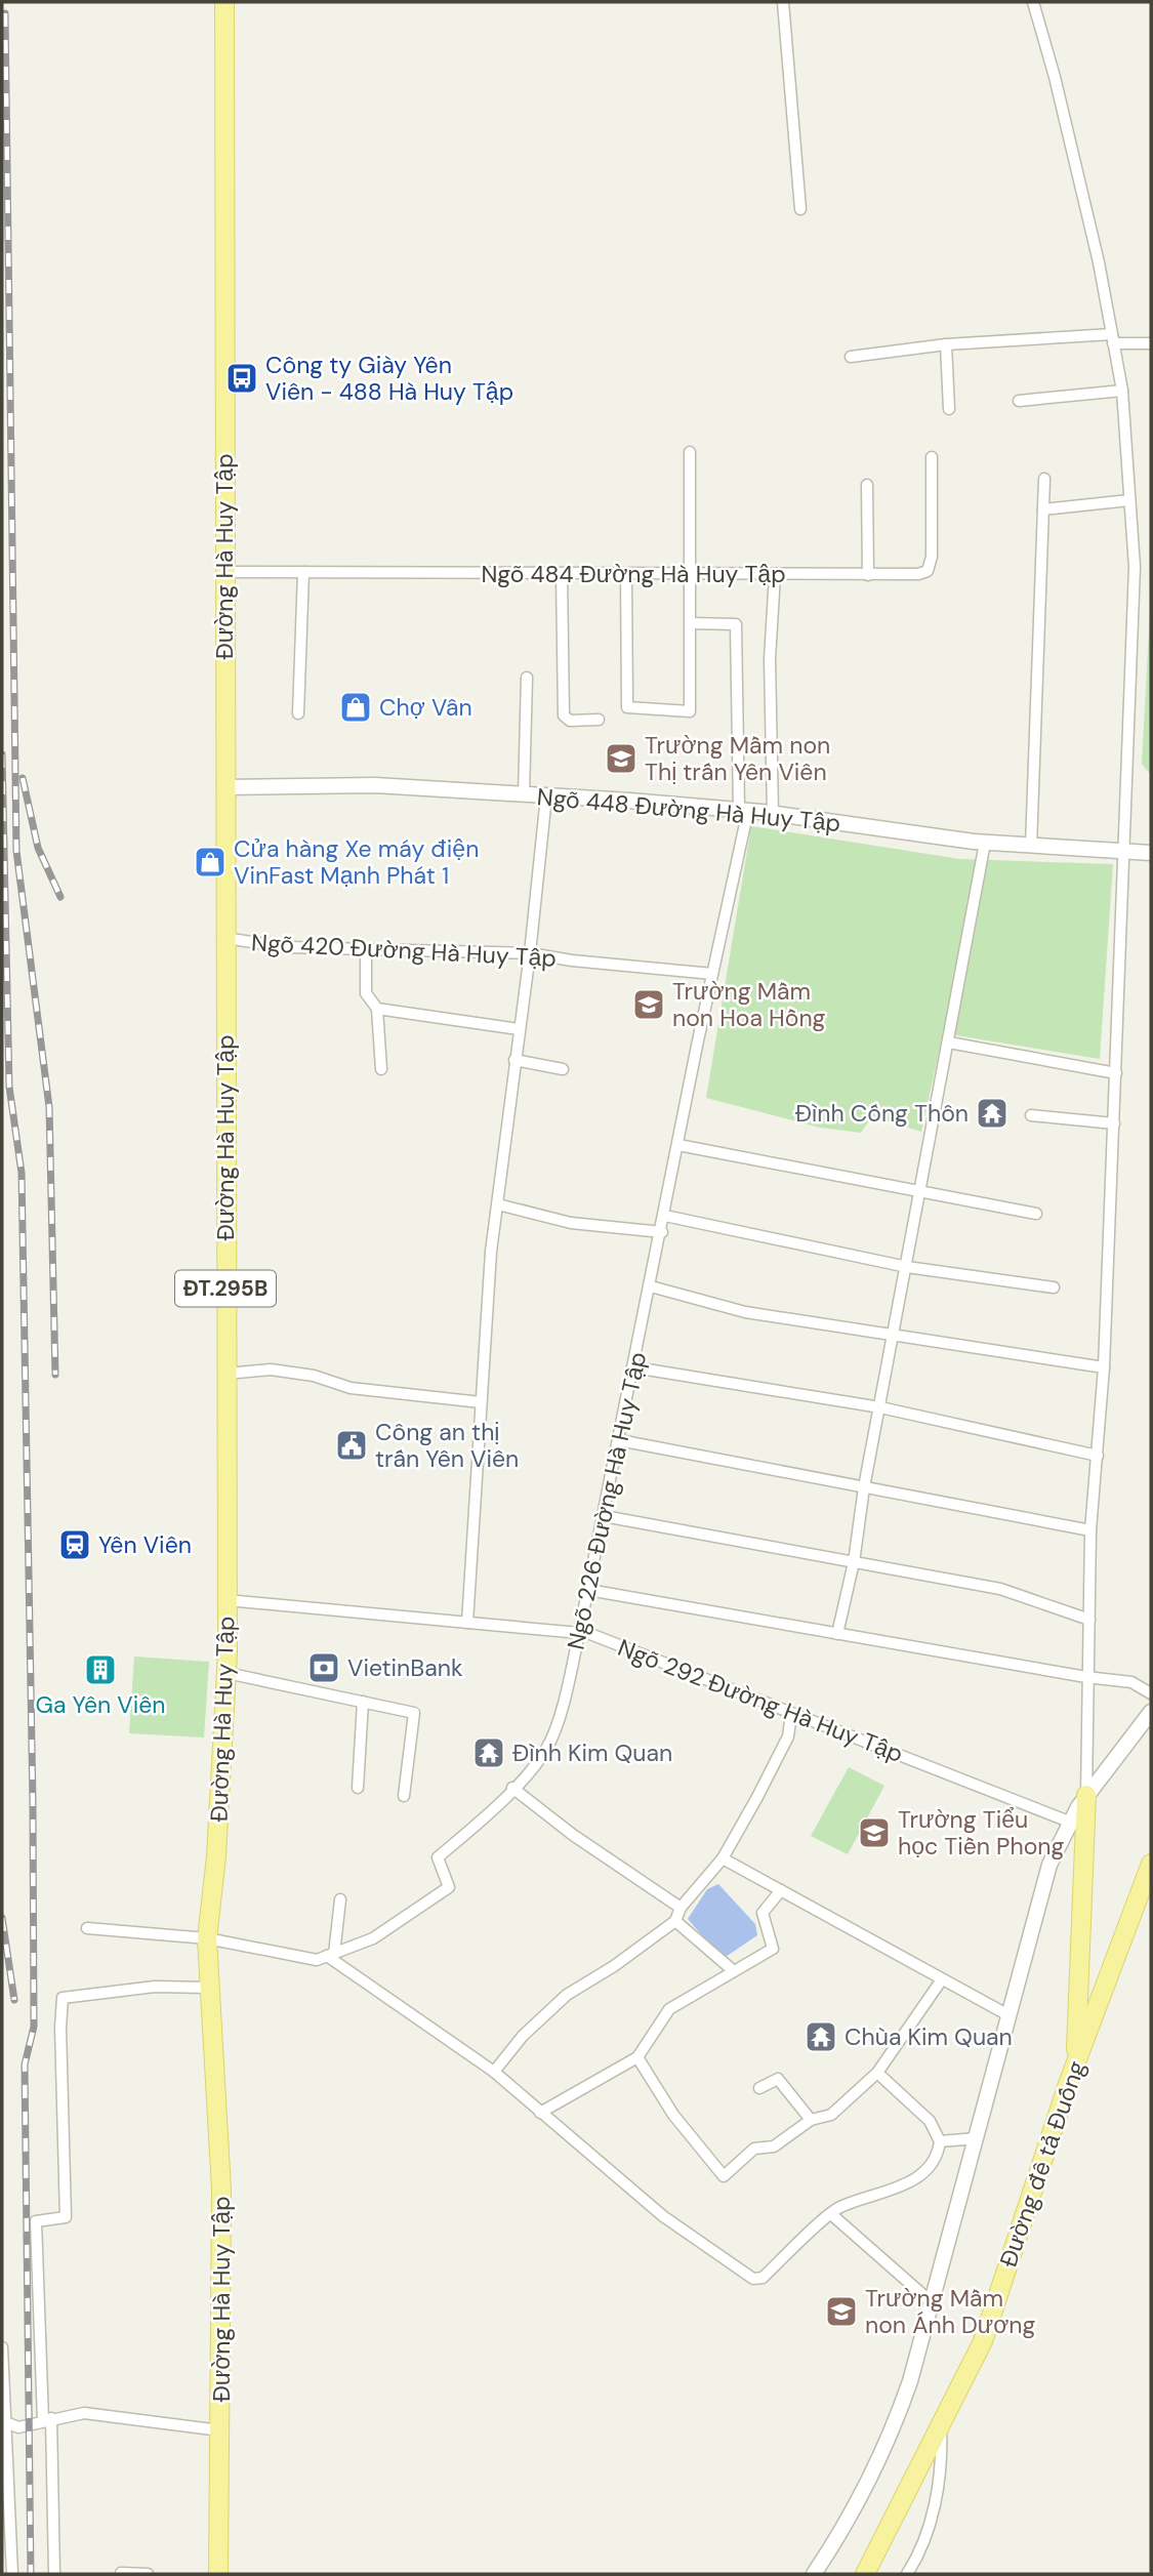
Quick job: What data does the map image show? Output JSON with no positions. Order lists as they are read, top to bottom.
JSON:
{
  "streets": {
    "main road": ["Đường Hà Huy Tập", "ĐT.295B", "Đường đê tả Đuống"],
    "street": [
      "Ngõ 484 Đường Hà Huy Tập",
      "Ngõ 448 Đường Hà Huy Tập",
      "Ngõ 420 Đường Hà Huy Tập",
      "Ngõ 226 Đường Hà Huy Tập",
      "Ngõ 292 Đường Hà Huy Tập"
    ]
  },
  "crossings": [
    ["Đường Hà Huy Tập", "Ngõ 484 Đường Hà Huy Tập"],
    ["Đường Hà Huy Tập", "Ngõ 448 Đường Hà Huy Tập"],
    ["Đường Hà Huy Tập", "Ngõ 420 Đường Hà Huy Tập"],
    ["Đường Hà Huy Tập", "Ngõ 226 Đường Hà Huy Tập"],
    ["Đường Hà Huy Tập", "Ngõ 292 Đường Hà Huy Tập"],
    ["Ngõ 448 Đường Hà Huy Tập", "Ngõ 226 Đường Hà Huy Tập"],
    ["Ngõ 420 Đường Hà Huy Tập", "Ngõ 226 Đường Hà Huy Tập"],
    ["Ngõ 226 Đường Hà Huy Tập", "Ngõ 292 Đường Hà Huy Tập"]
  ],
  "places": {
    "bus stop": ["Công ty Giày Yên Viên - 488 Hà Huy Tập"],
    "shop": ["Chợ Vân", "Cửa hàng Xe máy điện VinFast Mạnh Phát 1"],
    "school or university": [
      "Trường Mầm non Thị trấn Yên Viên",
      "Trường Mầm non Hoa Hồng",
      "Trường Tiểu học Tiền Phong",
      "Trường Mầm non Ánh Dương"
    ],
    "temple": ["Đình Cống Thôn", "Đình Kim Quan", "Chùa Kim Quan"],
    "public building": ["Công an thị trấn Yên Viên"],
    "station": ["Yên Viên"],
    "bank": ["VietinBank"],
    "building": ["Ga Yên Viên"]
  }
}
